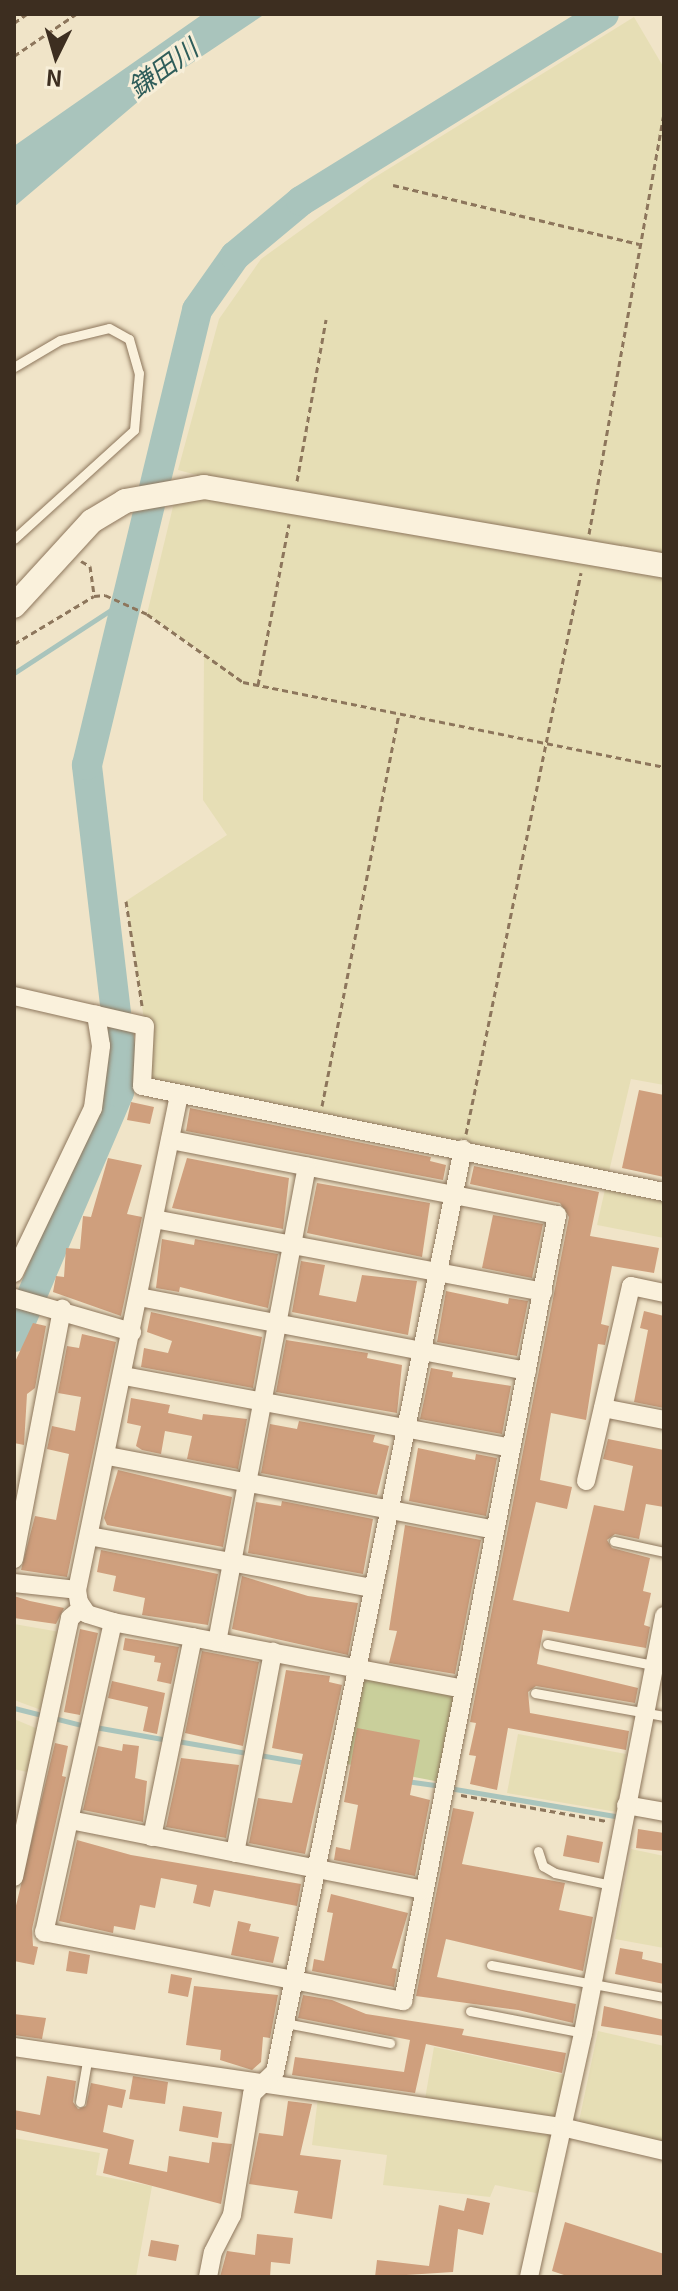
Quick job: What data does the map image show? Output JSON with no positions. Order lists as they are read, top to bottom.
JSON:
{
  "water": ["鎌田川"],
  "north": "bottom"
}
